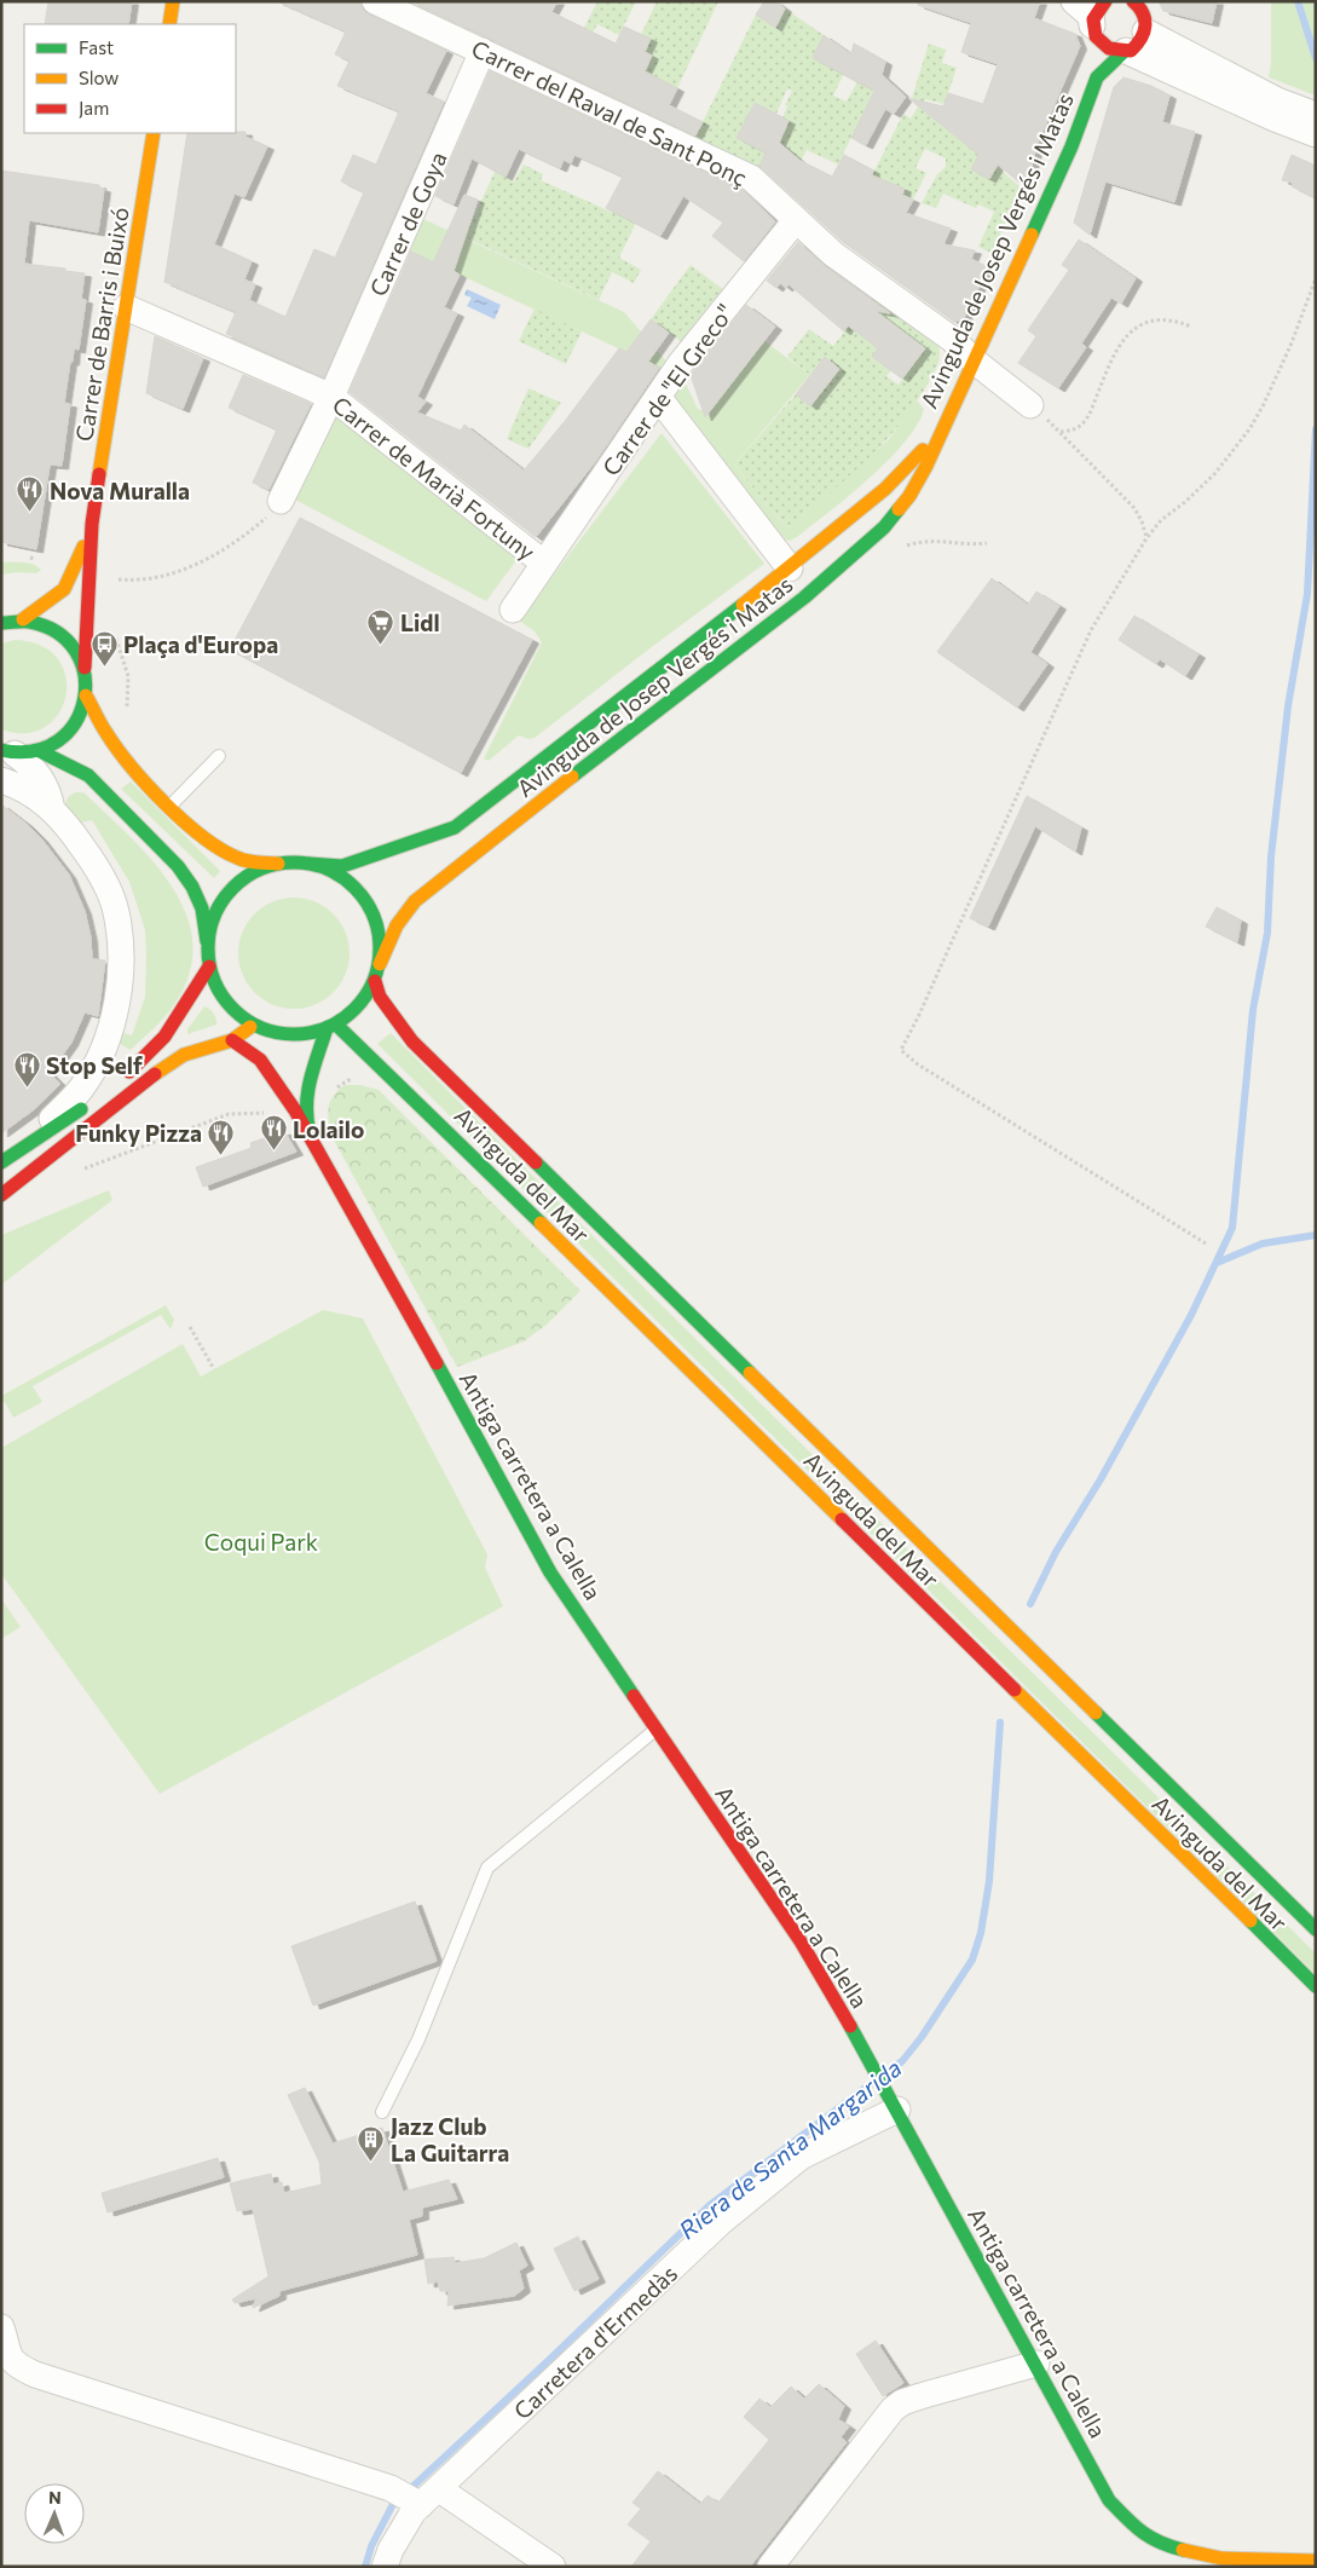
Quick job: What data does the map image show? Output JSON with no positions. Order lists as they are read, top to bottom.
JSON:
{
  "streets": {
    "street": [
      "Carrer del Raval de Sant Ponç",
      "Carrer de Goya",
      "Avinguda de Josep Vergés i Matas",
      "Carrer de Barris i Buixó",
      "Carrer de \"El Greco\"",
      "Carrer de Marià Fortuny",
      "Avinguda del Mar",
      "Antiga carretera a Calella",
      "Carretera d'Ermedàs"
    ]
  },
  "crossings": [
    ["Carrer del Raval de Sant Ponç", "Carrer de Goya"],
    ["Carrer del Raval de Sant Ponç", "Avinguda de Josep Vergés i Matas"],
    ["Carrer del Raval de Sant Ponç", "Carrer de \"El Greco\""],
    ["Carrer de Goya", "Carrer de Marià Fortuny"],
    ["Avinguda de Josep Vergés i Matas", "Avinguda del Mar"],
    ["Avinguda de Josep Vergés i Matas", "Antiga carretera a Calella"],
    ["Carrer de Barris i Buixó", "Carrer de Marià Fortuny"],
    ["Carrer de \"El Greco\"", "Carrer de Marià Fortuny"],
    ["Avinguda del Mar", "Antiga carretera a Calella"],
    ["Antiga carretera a Calella", "Carretera d'Ermedàs"]
  ],
  "water": ["Riera de Santa Margarida"],
  "parks": ["Coqui Park"],
  "places": {
    "restaurant": [
      "Nova Muralla",
      "Stop Self",
      "Lolailo",
      "Funky Pizza"
    ],
    "supermarket": ["Lidl"],
    "bus stop": ["Plaça d'Europa"],
    "building": ["Jazz Club La Guitarra"]
  },
  "legend": ["Fast", "Slow", "Jam"],
  "north": "top"
}
